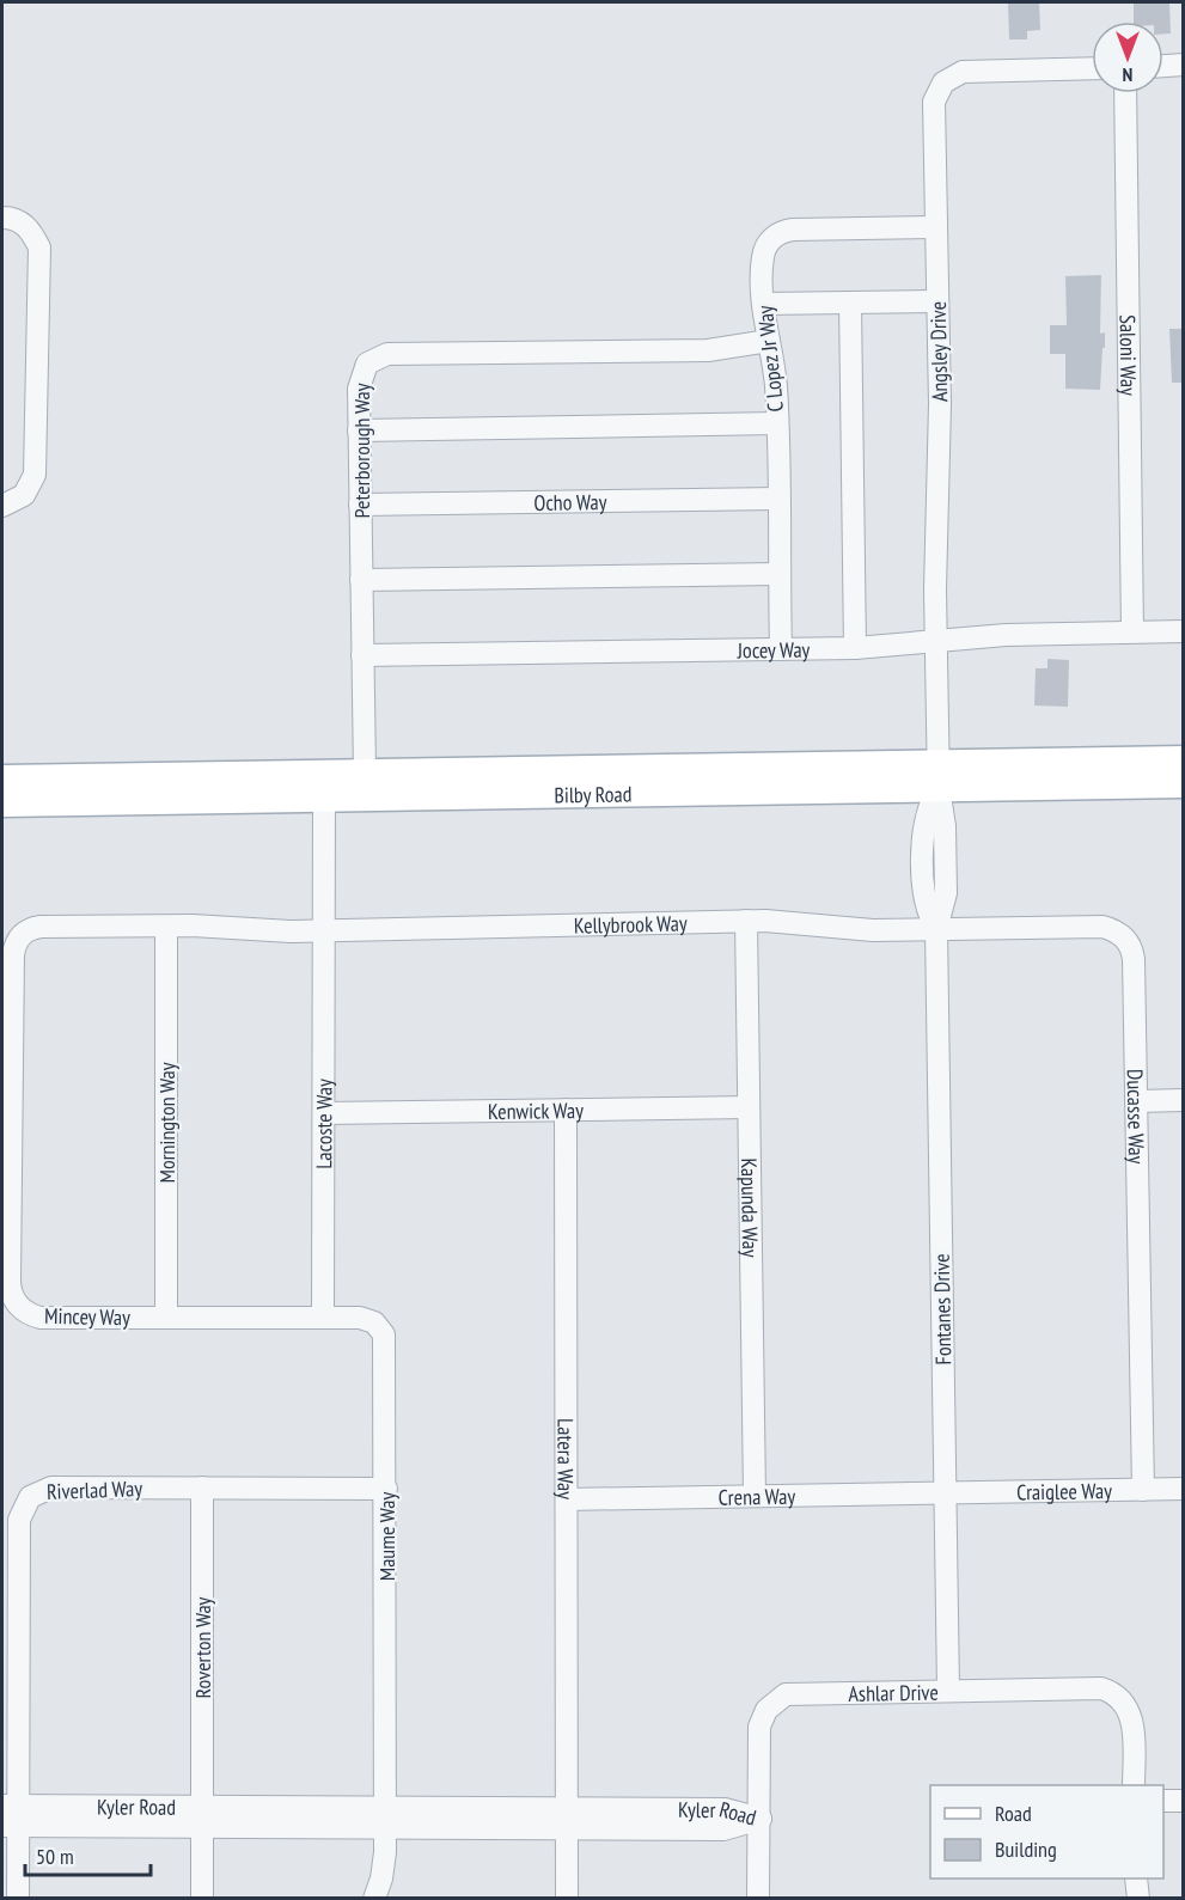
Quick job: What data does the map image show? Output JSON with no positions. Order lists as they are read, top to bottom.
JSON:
{
  "streets": {
    "main road": ["Bilby Road"],
    "street": [
      "Angsley Drive",
      "Saloni Way",
      "C Lopez Jr Way",
      "Peterborough Way",
      "Ocho Way",
      "Jocey Way",
      "Kellybrook Way",
      "Kenwick Way",
      "Ducasse Way",
      "Mornington Way",
      "Lacoste Way",
      "Kapunda Way",
      "Fontanes Drive",
      "Mincey Way",
      "Latera Way",
      "Riverlad Way",
      "Craiglee Way",
      "Crena Way",
      "Maume Way",
      "Roverton Way",
      "Ashlar Drive",
      "Kyler Road"
    ]
  },
  "crossings": [
    ["Angsley Drive", "C Lopez Jr Way"],
    ["Angsley Drive", "Jocey Way"],
    ["Angsley Drive", "Bilby Road"],
    ["Angsley Drive", "Fontanes Drive"],
    ["Saloni Way", "Jocey Way"],
    ["C Lopez Jr Way", "Peterborough Way"],
    ["C Lopez Jr Way", "Ocho Way"],
    ["C Lopez Jr Way", "Jocey Way"],
    ["Peterborough Way", "Ocho Way"],
    ["Peterborough Way", "Jocey Way"],
    ["Peterborough Way", "Bilby Road"],
    ["Bilby Road", "Lacoste Way"],
    ["Bilby Road", "Fontanes Drive"],
    ["Kellybrook Way", "Ducasse Way"],
    ["Kellybrook Way", "Lacoste Way"],
    ["Kellybrook Way", "Kapunda Way"],
    ["Kellybrook Way", "Fontanes Drive"],
    ["Kellybrook Way", "Mincey Way"],
    ["Kenwick Way", "Lacoste Way"],
    ["Kenwick Way", "Kapunda Way"],
    ["Kenwick Way", "Latera Way"],
    ["Ducasse Way", "Fontanes Drive"],
    ["Ducasse Way", "Craiglee Way"],
    ["Mornington Way", "Mincey Way"],
    ["Lacoste Way", "Mincey Way"],
    ["Lacoste Way", "Maume Way"],
    ["Kapunda Way", "Crena Way"],
    ["Fontanes Drive", "Craiglee Way"],
    ["Fontanes Drive", "Crena Way"],
    ["Fontanes Drive", "Ashlar Drive"],
    ["Mincey Way", "Maume Way"],
    ["Latera Way", "Crena Way"],
    ["Latera Way", "Kyler Road"],
    ["Riverlad Way", "Maume Way"],
    ["Riverlad Way", "Roverton Way"],
    ["Riverlad Way", "Kyler Road"],
    ["Craiglee Way", "Crena Way"],
    ["Maume Way", "Kyler Road"],
    ["Roverton Way", "Kyler Road"],
    ["Ashlar Drive", "Kyler Road"]
  ],
  "legend": ["Road", "Building"],
  "scale_bar": "50 m",
  "north": "bottom"
}
